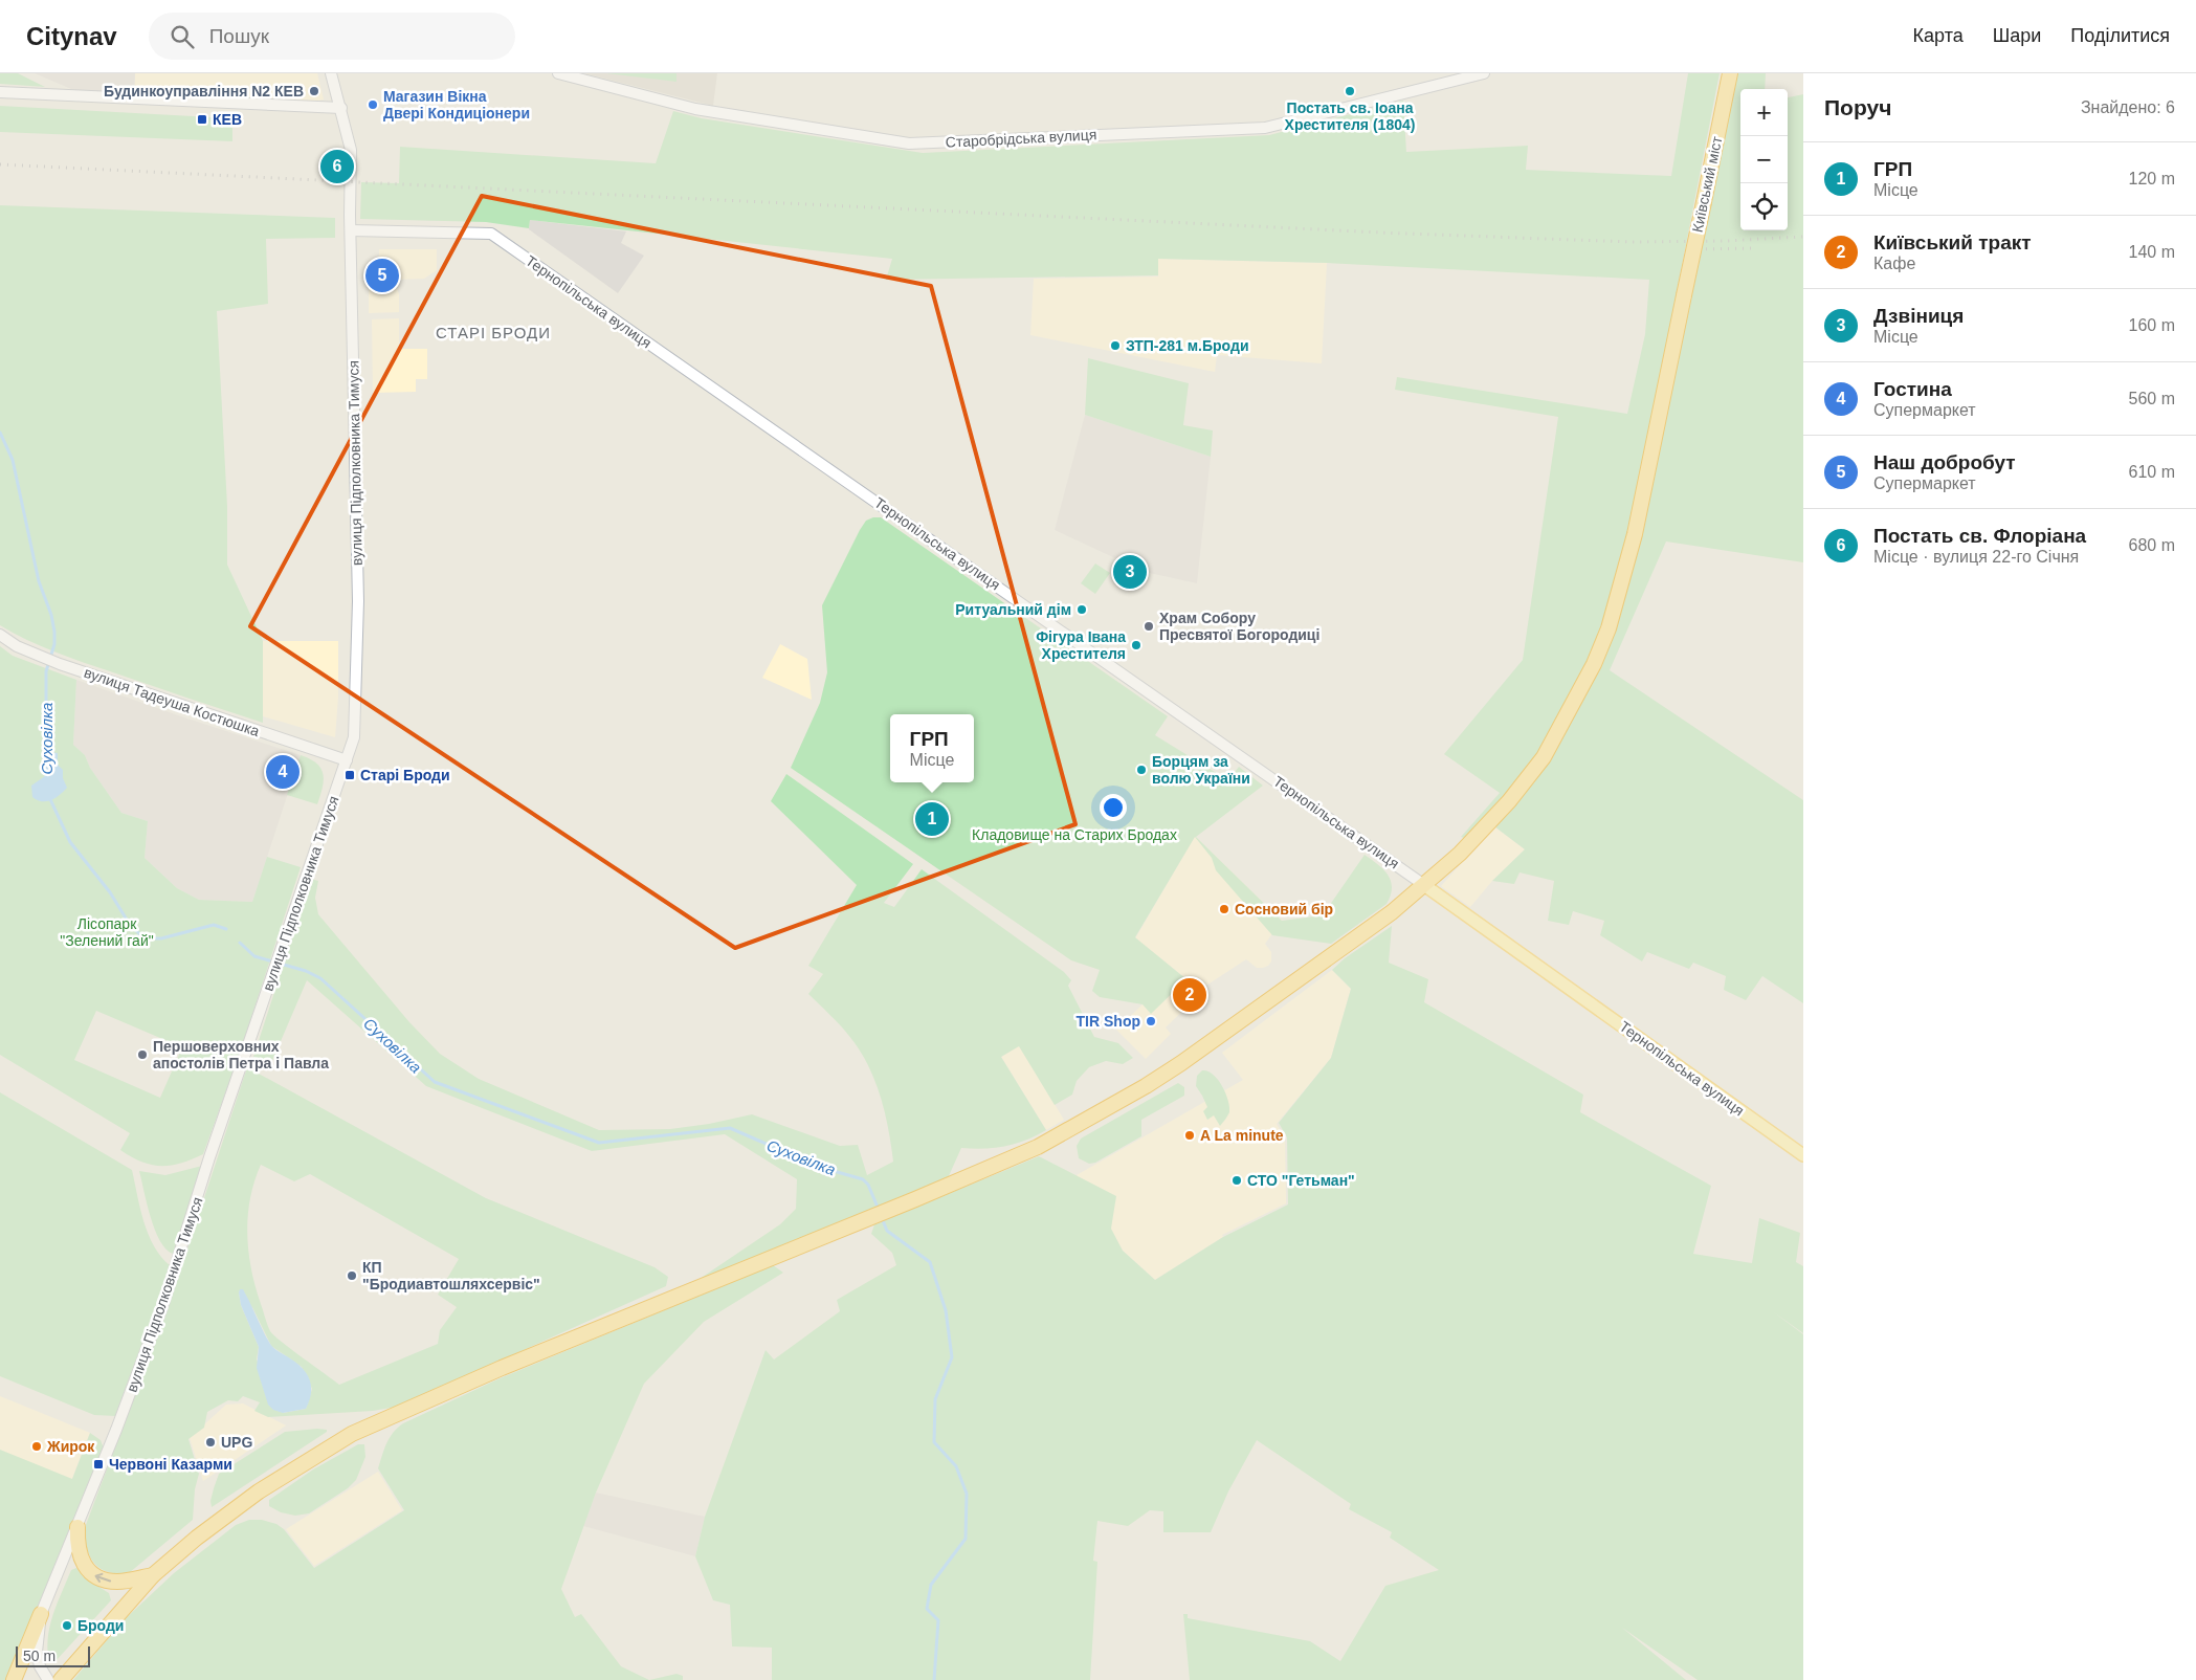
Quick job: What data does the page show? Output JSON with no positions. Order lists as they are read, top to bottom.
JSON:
{
  "streets": {
    "highway": ["Київський міст"],
    "main road": [
      "Старобрідська вулиця",
      "Тернопільська вулиця",
      "вулиця Підполковника Тимуся",
      "вулиця Тадеуша Костюшка"
    ]
  },
  "crossings": [
    ["Київський міст", "Тернопільська вулиця"],
    ["Тернопільська вулиця", "вулиця Підполковника Тимуся"],
    ["вулиця Підполковника Тимуся", "вулиця Тадеуша Костюшка"]
  ],
  "districts": ["СТАРІ БРОДИ"],
  "water": ["Суховілка"],
  "parks": ["Кладовище на Старих Бродах", "Лісопарк \"Зелений гай\""],
  "places": {
    "other": [
      "Будинкоуправління N2 КЕВ",
      "Постать св. Іоана Хрестителя (1804)",
      "Магазин Вікна Двері Кондиціонери",
      "ЗТП-281 м.Броди",
      "Ритуальний дім",
      "Храм Собору Пресвятої Богородиці",
      "Фігура Івана Хрестителя",
      "Борцям за волю України",
      "Сосновий бір",
      "TIR Shop",
      "Першоверховних апостолів Петра і Павла",
      "A La minute",
      "СТО \"Гетьман\"",
      "КП \"Бродиавтошляхсервіс\"",
      "UPG",
      "Жирок",
      "Броди"
    ],
    "transit": ["КЕВ", "Старі Броди", "Червоні Казарми"]
  },
  "scale_bar": "50 m",
  "page": {
    "header": "Citynav",
    "search": "Пошук",
    "nav": ["Карта", "Шари", "Поділитися"],
    "heading": ["Поруч", "Знайдено: 6"],
    "map_buttons": ["+", "−"],
    "list": [
      {
        "mark": "1",
        "name": "ГРП",
        "note": "Місце",
        "value": "120 m"
      },
      {
        "mark": "2",
        "name": "Київський тракт",
        "note": "Кафе",
        "value": "140 m"
      },
      {
        "mark": "3",
        "name": "Дзвіниця",
        "note": "Місце",
        "value": "160 m"
      },
      {
        "mark": "4",
        "name": "Гостина",
        "note": "Супермаркет",
        "value": "560 m"
      },
      {
        "mark": "5",
        "name": "Наш добробут",
        "note": "Супермаркет",
        "value": "610 m"
      },
      {
        "mark": "6",
        "name": "Постать св. Флоріана",
        "note": "Місце · вулиця 22-го Січня",
        "value": "680 m"
      }
    ],
    "pins": [
      "6",
      "5",
      "3",
      "4",
      "1",
      "2"
    ],
    "popup": ["ГРП", "Місце"],
    "scale": "50 m"
  }
}
